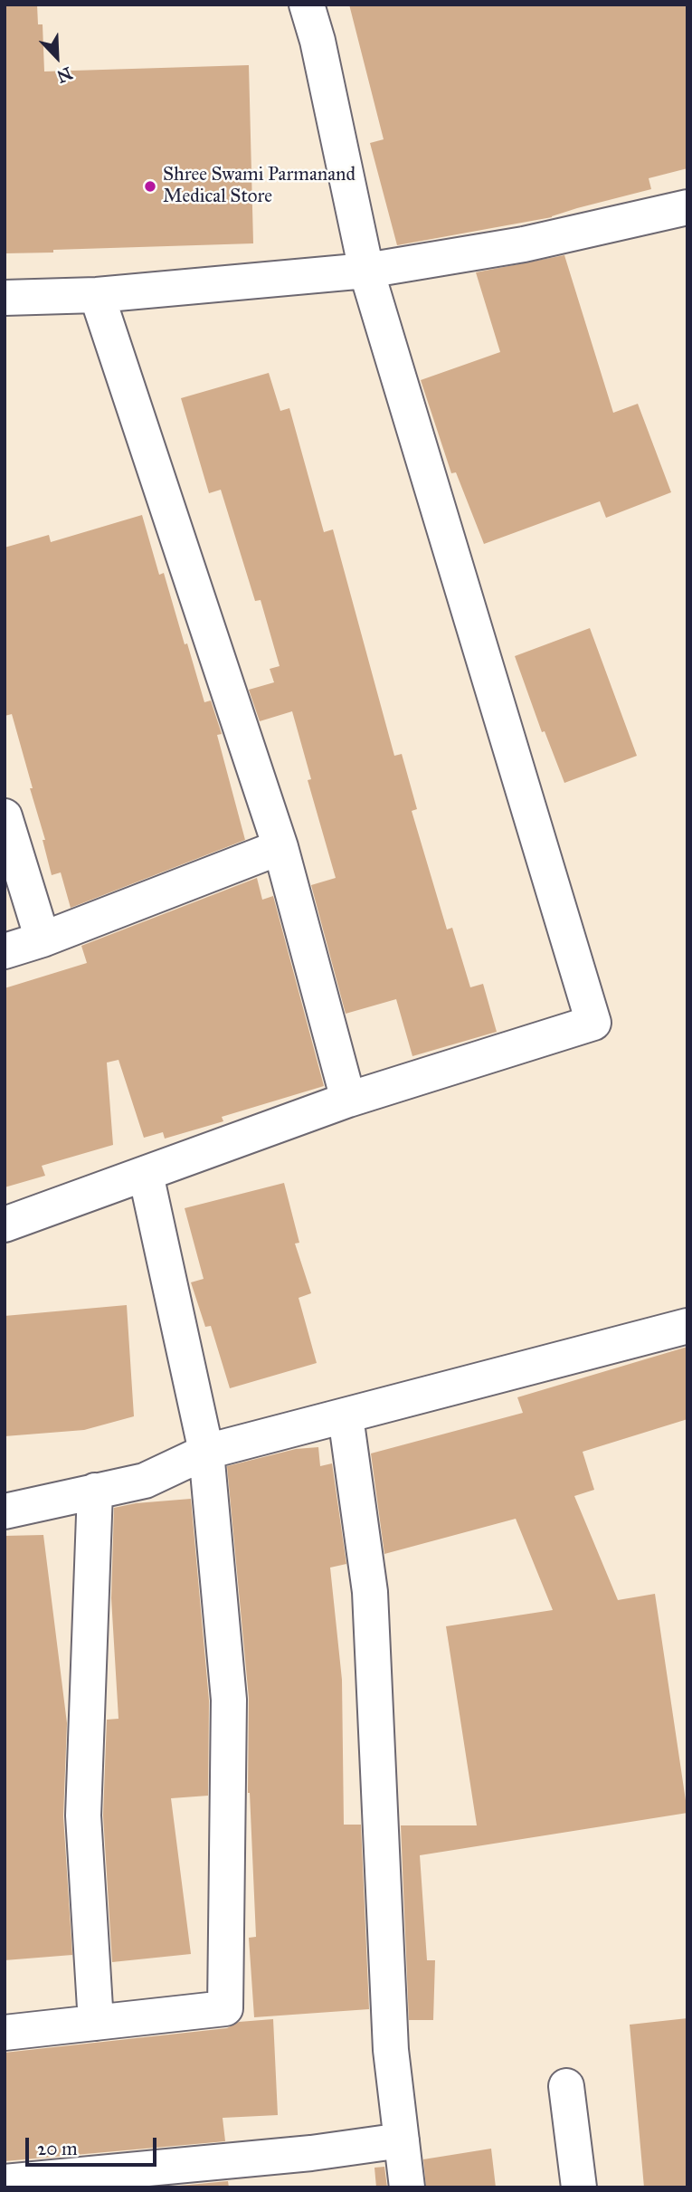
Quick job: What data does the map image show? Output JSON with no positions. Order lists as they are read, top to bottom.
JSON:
{
  "places": ["Shree Swami Parmanand Medical Store"],
  "scale_bar": "20 m",
  "north": "bottom right"
}
